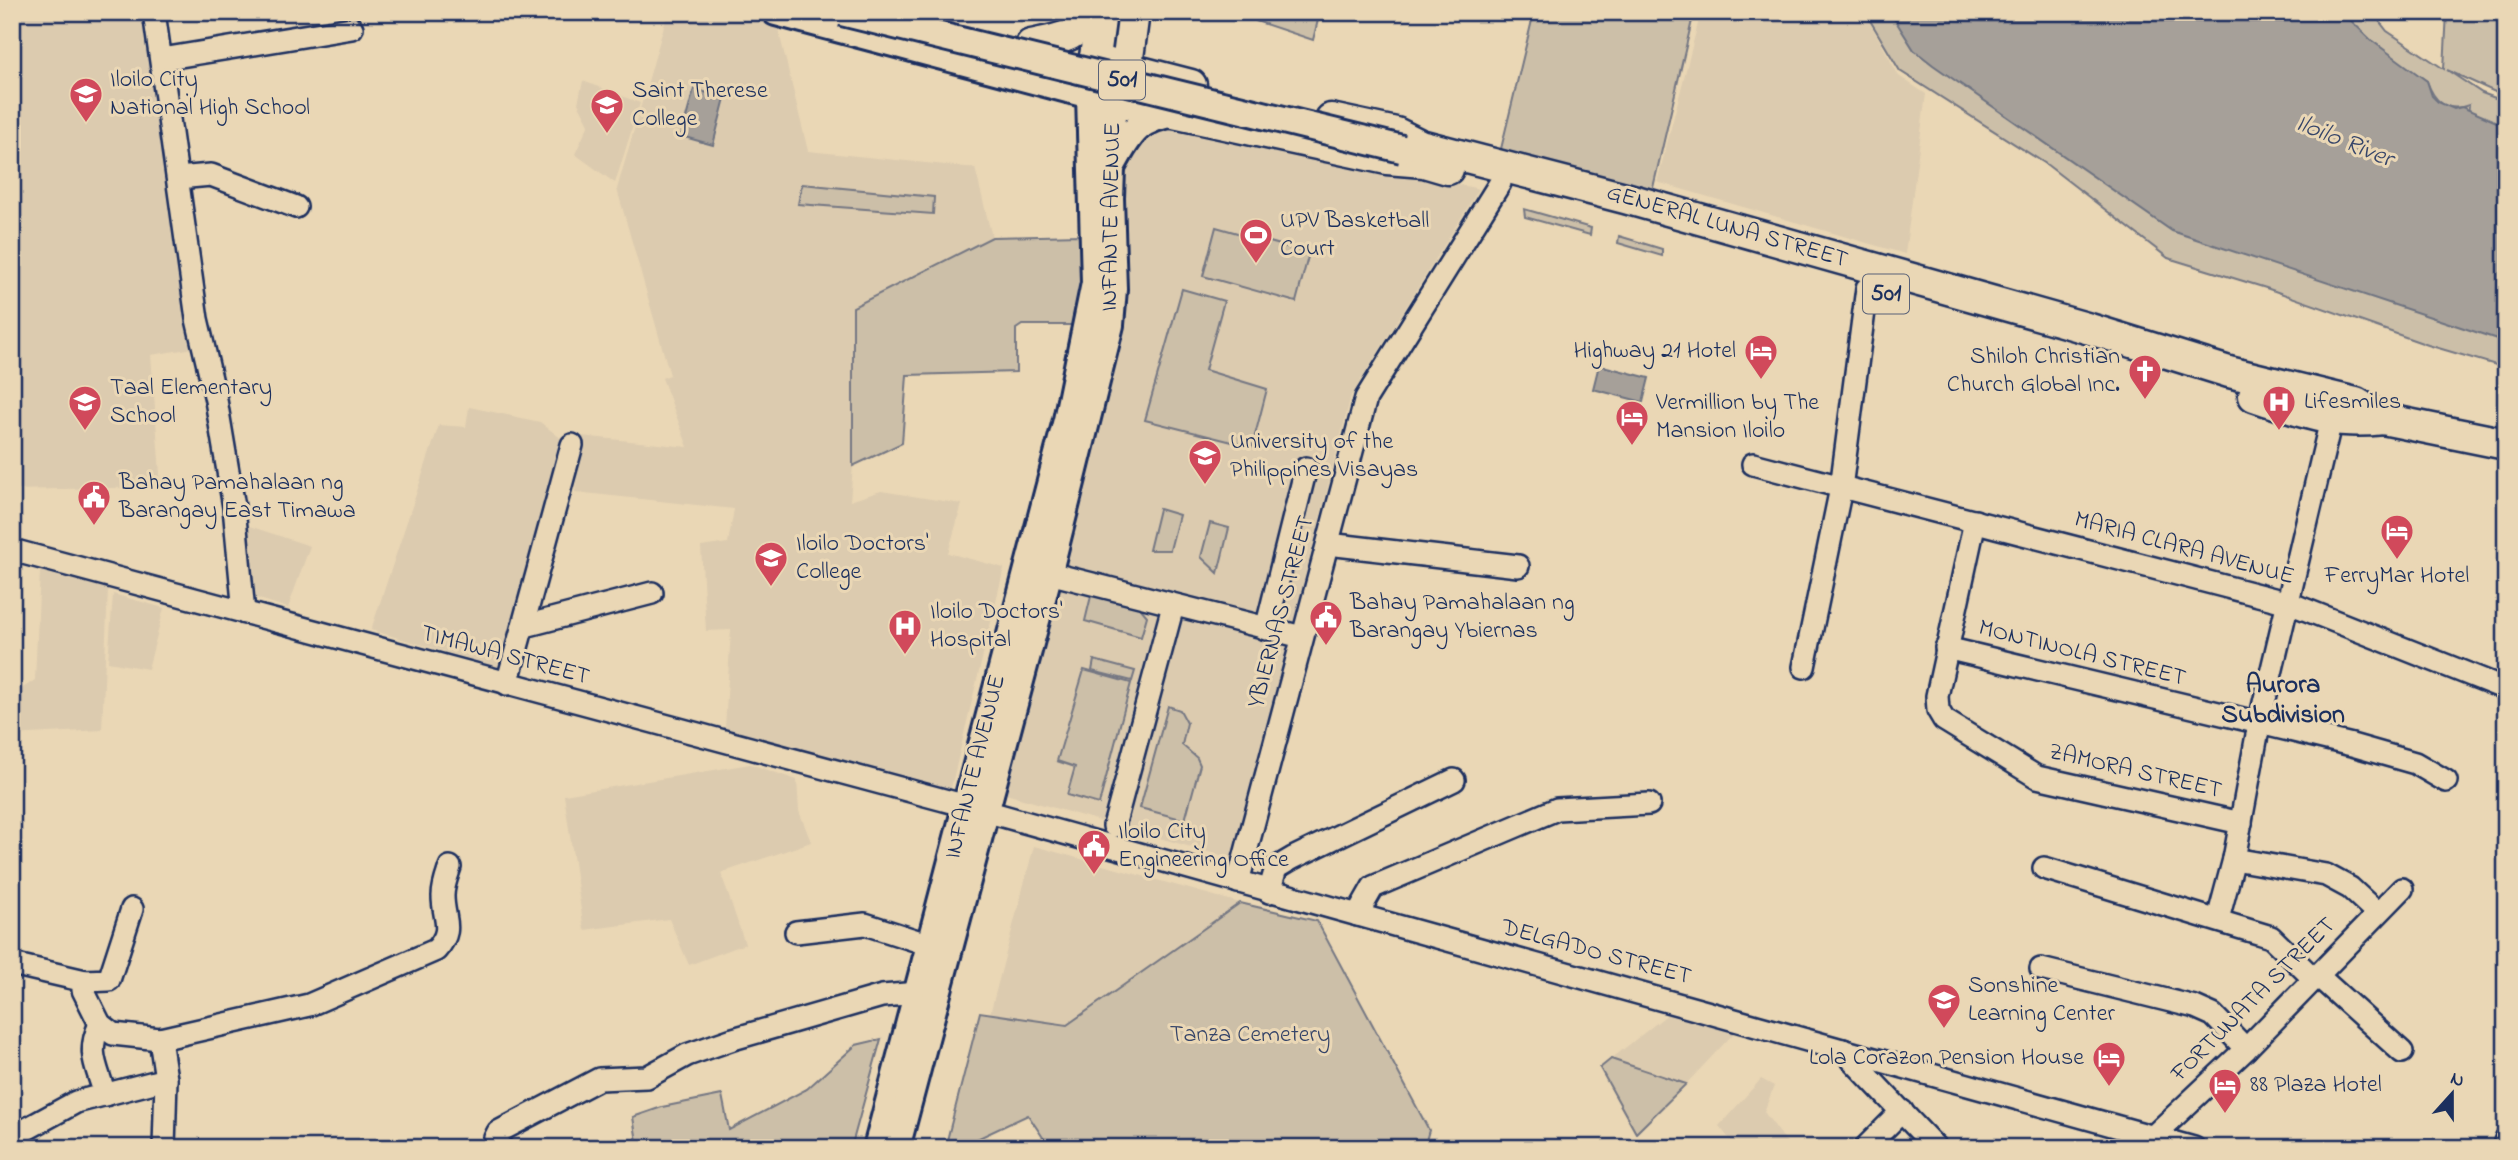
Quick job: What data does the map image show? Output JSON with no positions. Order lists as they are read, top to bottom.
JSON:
{
  "streets": {
    "highway": ["501", "GENERAL LUNA STREET"],
    "main road": ["INFANTE AVENUE"],
    "street": [
      "MARIA CLARA AVENUE",
      "YBIERNAS STREET",
      "MONTINOLA STREET",
      "TIMAWA STREET",
      "ZAMORA STREET",
      "DELGADO STREET",
      "FORTUNATA STREET"
    ]
  },
  "crossings": [
    ["501", "GENERAL LUNA STREET"],
    ["INFANTE AVENUE", "GENERAL LUNA STREET"],
    ["INFANTE AVENUE", "TIMAWA STREET"],
    ["INFANTE AVENUE", "DELGADO STREET"],
    ["GENERAL LUNA STREET", "YBIERNAS STREET"],
    ["MARIA CLARA AVENUE", "ZAMORA STREET"],
    ["YBIERNAS STREET", "DELGADO STREET"],
    ["MONTINOLA STREET", "ZAMORA STREET"],
    ["TIMAWA STREET", "DELGADO STREET"],
    ["DELGADO STREET", "FORTUNATA STREET"]
  ],
  "districts": ["Aurora Subdivision"],
  "water": ["Iloilo River"],
  "parks": ["Tanza Cemetery"],
  "places": {
    "school or university": [
      "Iloilo City National High School",
      "Saint Therese College",
      "Taal Elementary School",
      "University of the Philippines Visayas",
      "Iloilo Doctors' College",
      "Sonshine Learning Center"
    ],
    "sports": ["UPV Basketball Court"],
    "hotel": [
      "Highway 21 Hotel",
      "Vermillion by The Mansion Iloilo",
      "FerryMar Hotel",
      "Lola Corazon Pension House",
      "88 Plaza Hotel"
    ],
    "church": ["Shiloh Christian Church Global Inc."],
    "hospital": ["Lifesmiles", "Iloilo Doctors' Hospital"],
    "public building": ["Bahay Pamahalaan ng Barangay East Timawa", "Bahay Pamahalaan ng Barangay Ybiernas", "Iloilo City Engineering Office"]
  },
  "north": "top"
}
